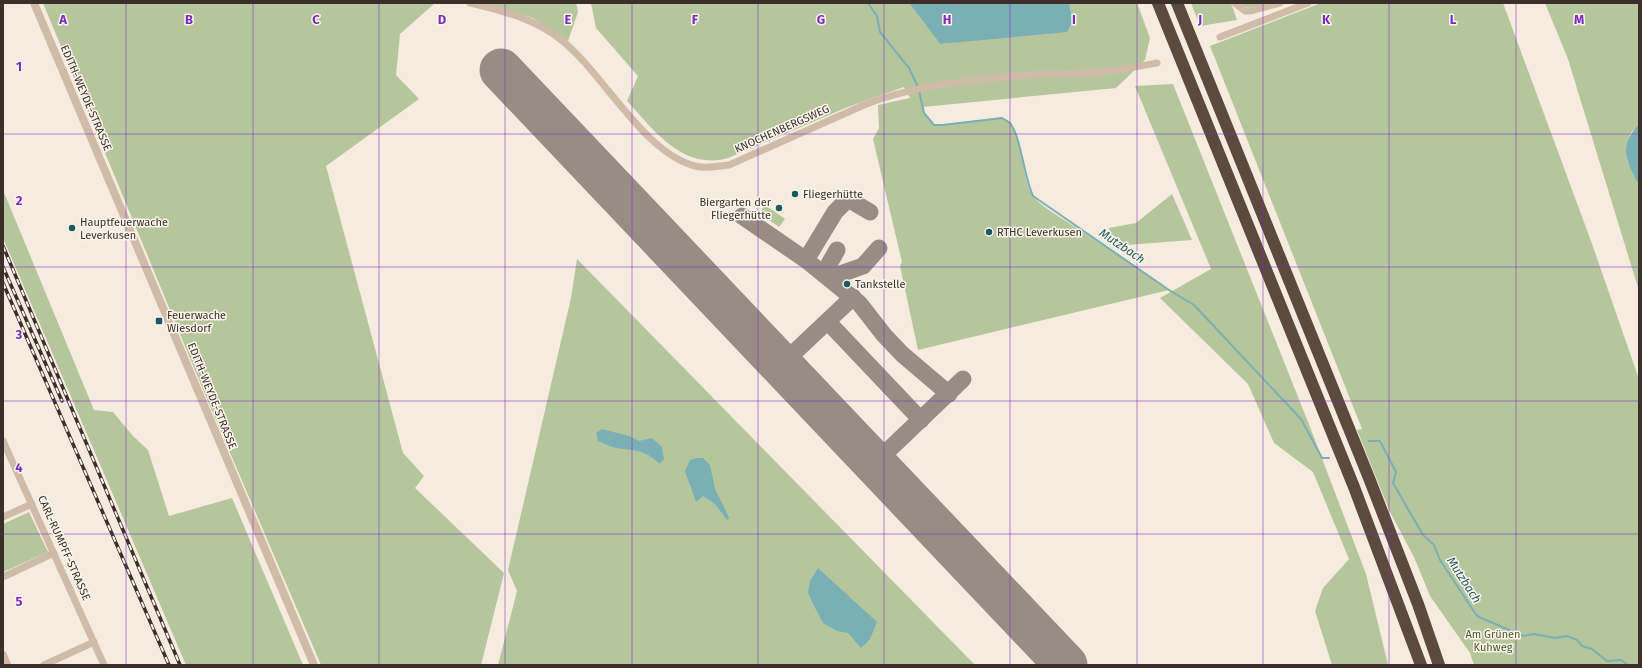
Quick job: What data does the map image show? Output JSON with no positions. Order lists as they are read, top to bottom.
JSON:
{
  "streets": {
    "street": ["EDITH-WEYDE-STRASSE", "KNOCHENBERGSWEG", "CARL-RUMPFF-STRASSE"]
  },
  "water": ["Mutzbach"],
  "parks": ["Am Grünen Kuhweg"],
  "places": {
    "other": [
      "Fliegerhütte",
      "Biergarten der Fliegerhütte",
      "Hauptfeuerwache Leverkusen",
      "RTHC Leverkusen",
      "Tankstelle"
    ],
    "transit": ["Feuerwache Wiesdorf"]
  },
  "grid": {
    "columns": [
      "A",
      "B",
      "C",
      "D",
      "E",
      "F",
      "G",
      "H",
      "I",
      "J",
      "K",
      "L",
      "M"
    ],
    "rows": [
      "1",
      "2",
      "3",
      "4",
      "5"
    ]
  }
}
